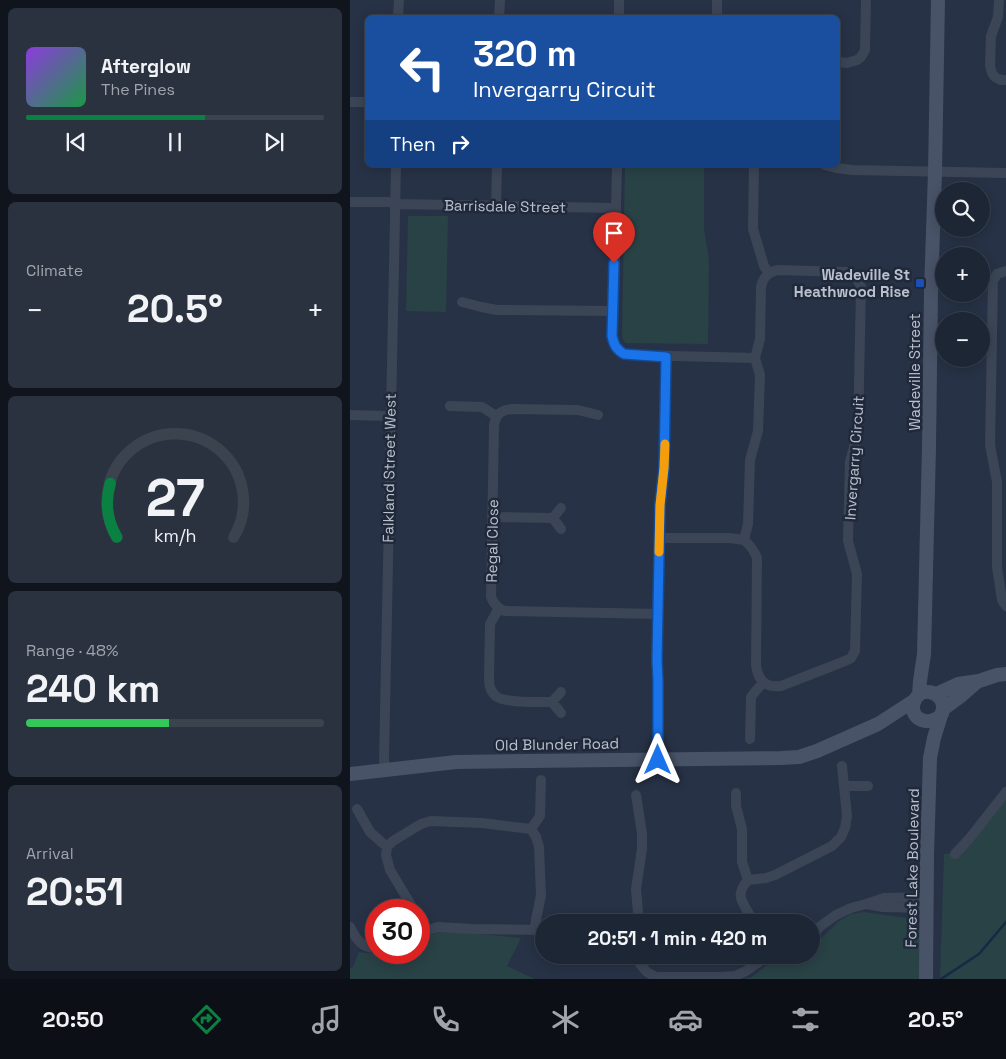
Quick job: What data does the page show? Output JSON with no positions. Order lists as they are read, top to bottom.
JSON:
{
  "streets": {
    "main road": ["Wadeville Street", "Old Blunder Road", "Forest Lake Boulevard"],
    "street": [
      "Barrisdale Street",
      "Invergarry Circuit",
      "Falkland Street West",
      "Regal Close"
    ]
  },
  "crossings": [
    ["Barrisdale Street", "Falkland Street West"],
    ["Wadeville Street", "Old Blunder Road"],
    ["Wadeville Street", "Forest Lake Boulevard"],
    ["Falkland Street West", "Old Blunder Road"],
    ["Old Blunder Road", "Forest Lake Boulevard"]
  ],
  "places": {
    "transit": ["Wadeville St Heathwood Rise"]
  },
  "page": {
    "turn": ["320 m", "Invergarry Circuit"],
    "song": ["Afterglow", "The Pines"],
    "then": "Then",
    "map_buttons": ["+", "−"],
    "tile": [
      "Climate",
      ["Range · 48%", "240 km"],
      ["Arrival", "20:51"]
    ],
    "heat": ["−", "20.5°", "+"],
    "limit": "30",
    "trip": "20:51 · 1 min · 420 m",
    "tabs": ["20:50", "20.5°"],
    "gauge": ["27", "km/h"]
  }
}
